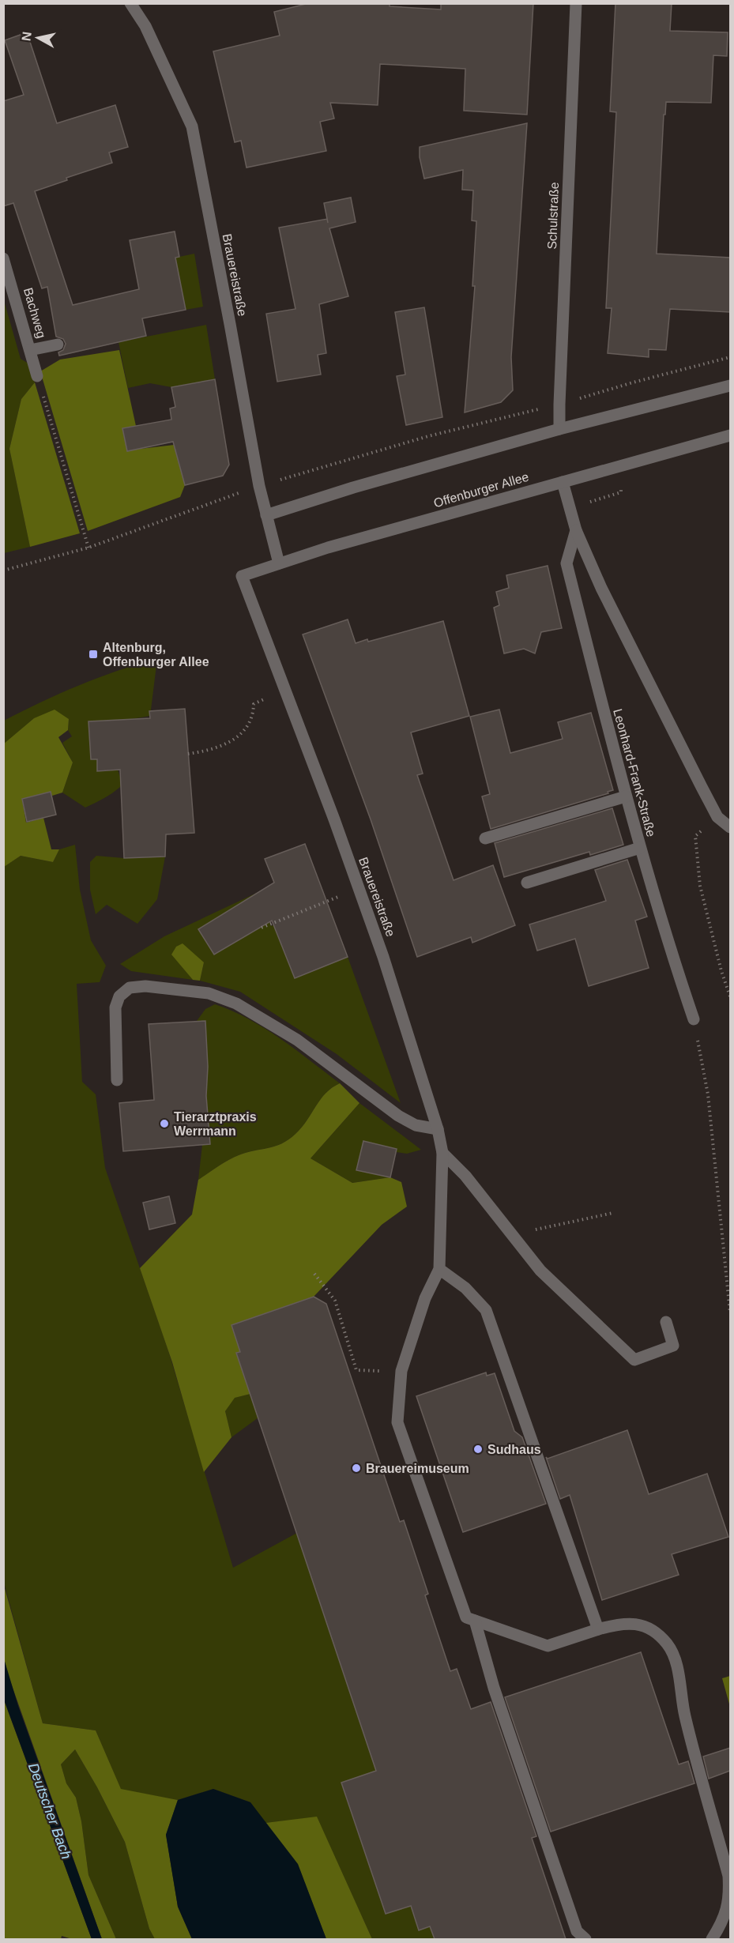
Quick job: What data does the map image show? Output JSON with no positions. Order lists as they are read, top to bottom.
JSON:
{
  "streets": {
    "street": [
      "Schulstraße",
      "Brauereistraße",
      "Bachweg",
      "Offenburger Allee",
      "Leonhard-Frank-Straße"
    ]
  },
  "crossings": [
    ["Brauereistraße", "Offenburger Allee"]
  ],
  "water": ["Deutscher Bach"],
  "places": {
    "transit": ["Altenburg, Offenburger Allee"],
    "other": ["Tierarztpraxis Werrmann", "Sudhaus", "Brauereimuseum"]
  },
  "north": "left"
}
